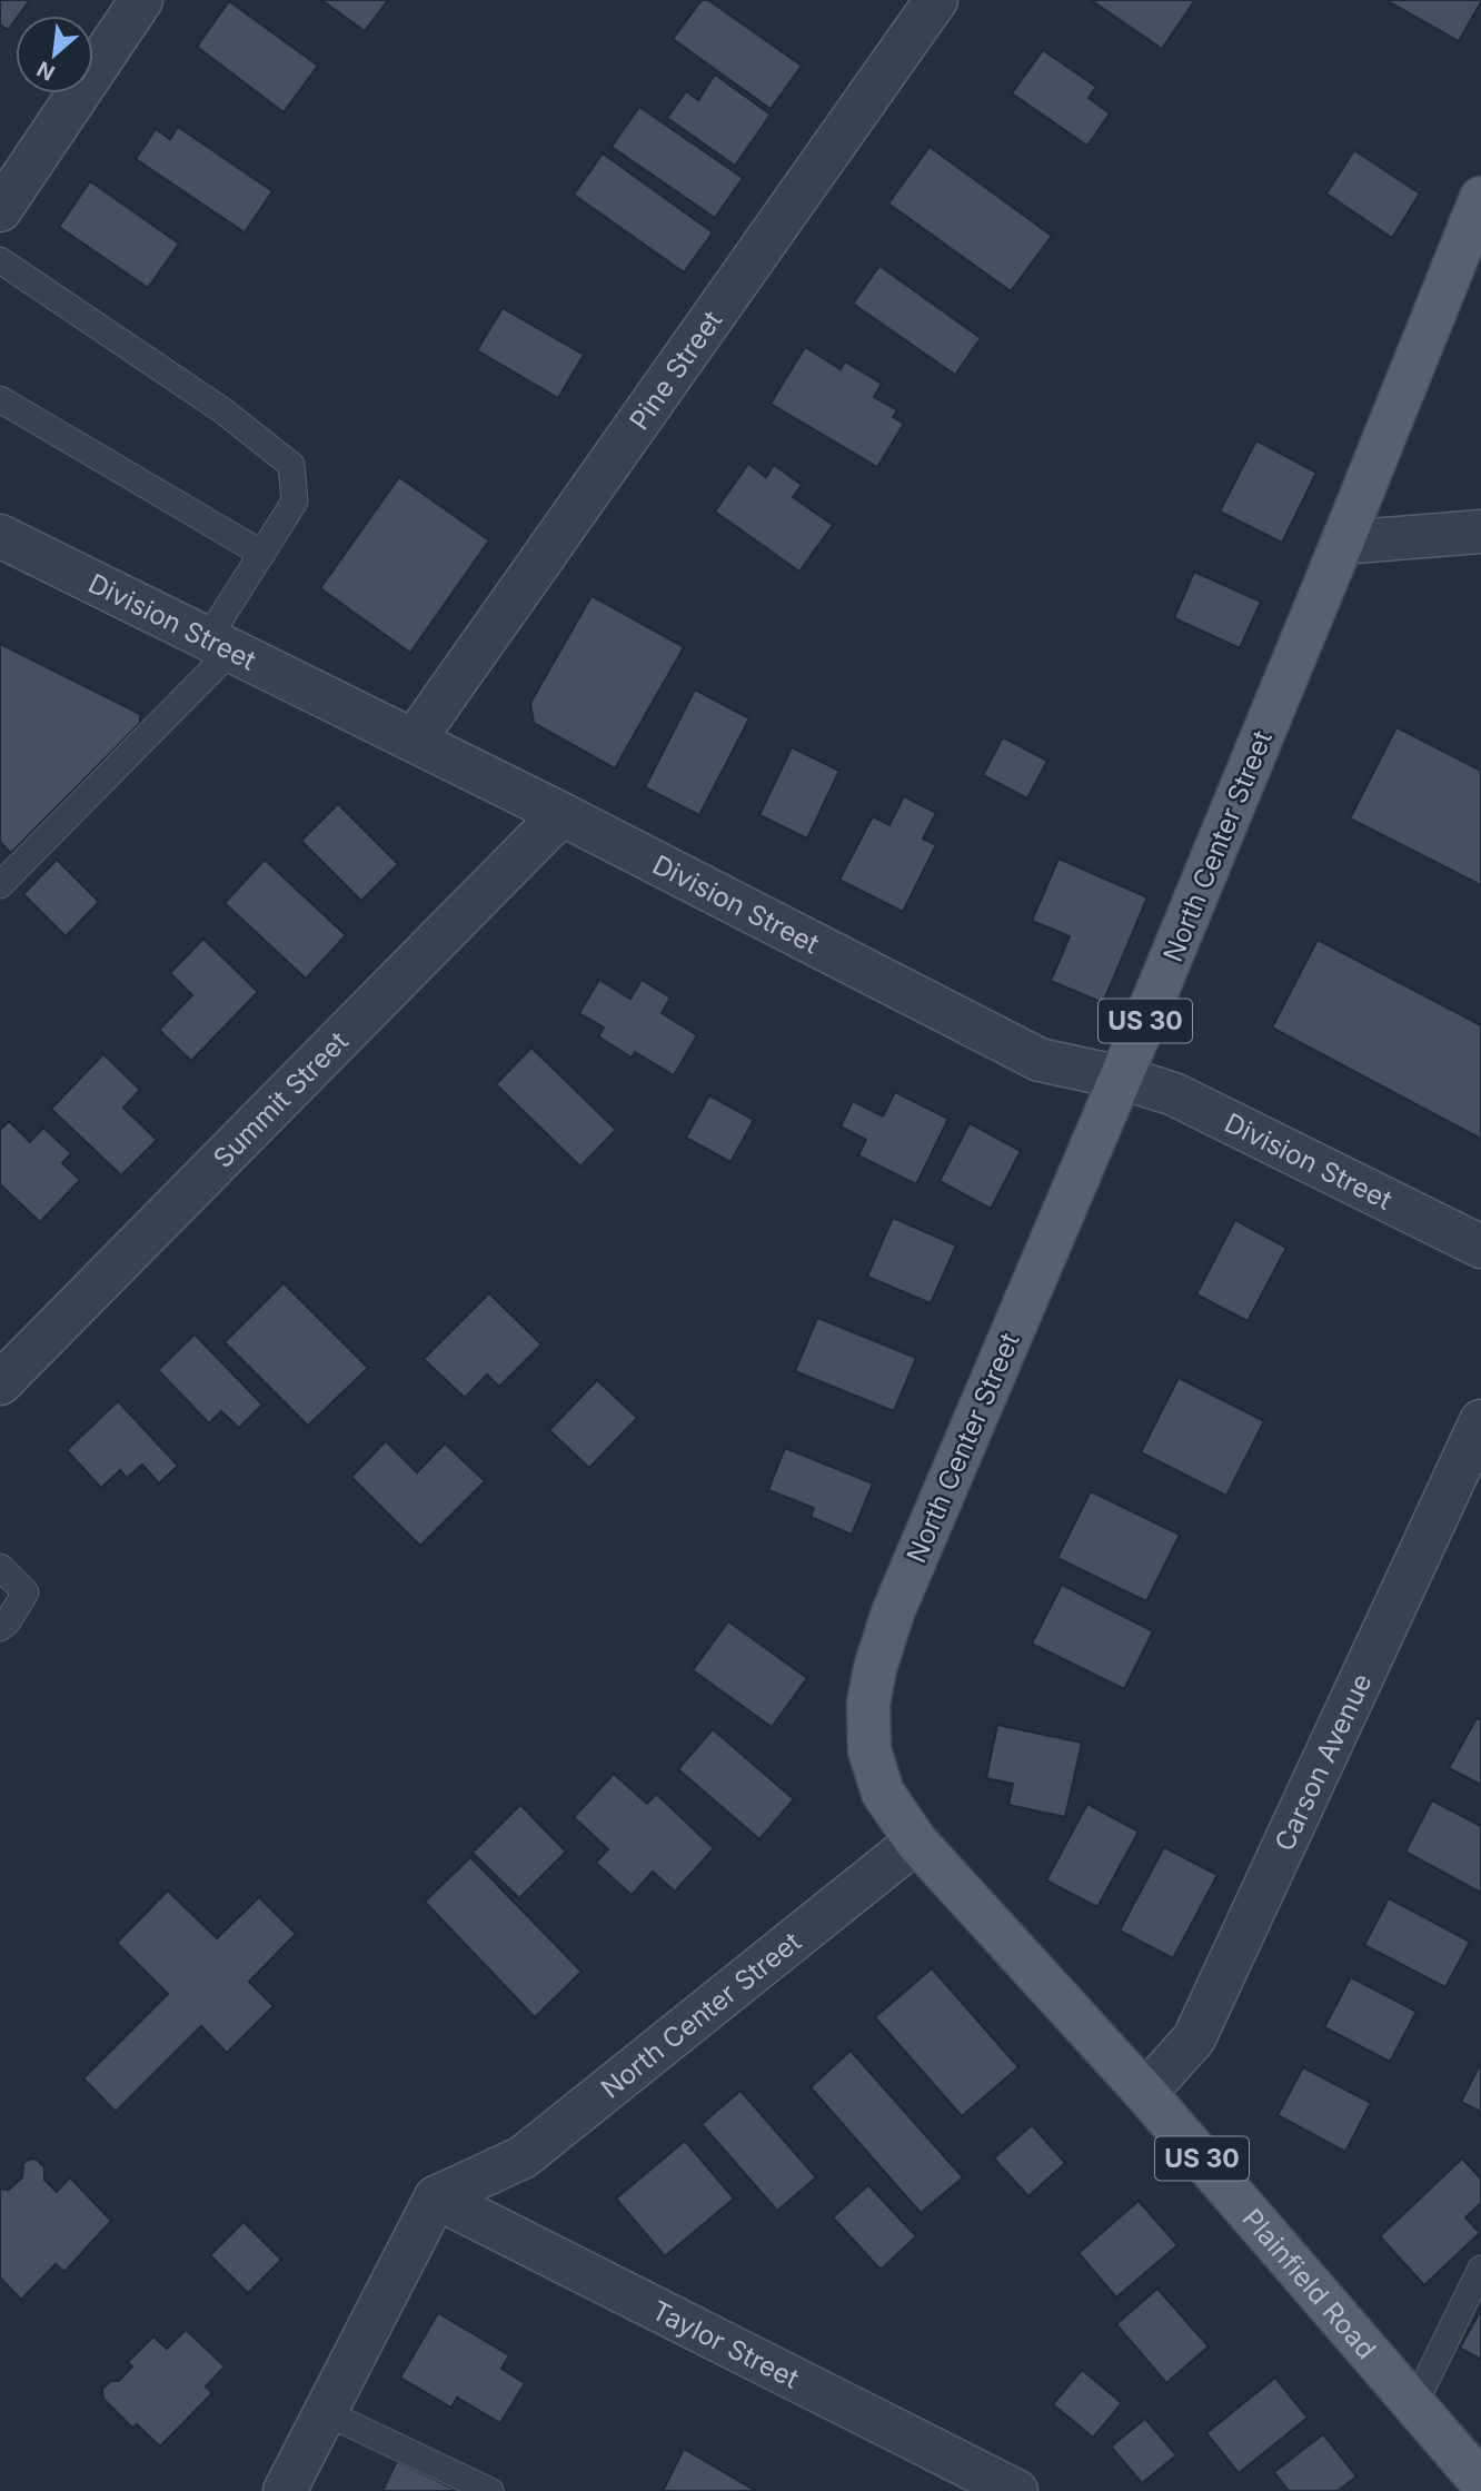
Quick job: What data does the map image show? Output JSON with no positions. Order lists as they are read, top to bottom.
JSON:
{
  "streets": {
    "main road": ["North Center Street", "US 30", "Plainfield Road"],
    "street": [
      "Pine Street",
      "Division Street",
      "Summit Street",
      "Carson Avenue",
      "Taylor Street"
    ]
  },
  "crossings": [
    ["Pine Street", "Division Street"],
    ["Division Street", "North Center Street"],
    ["Division Street", "Summit Street"],
    ["North Center Street", "Plainfield Road"],
    ["North Center Street", "Taylor Street"],
    ["Carson Avenue", "Plainfield Road"]
  ],
  "north": "bottom left"
}
